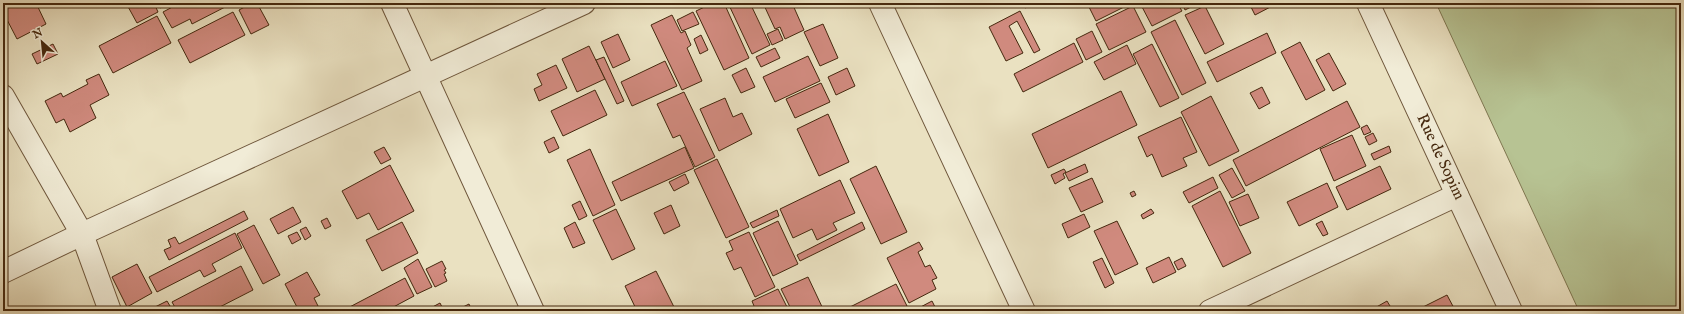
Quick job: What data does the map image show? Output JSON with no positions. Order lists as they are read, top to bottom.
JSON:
{
  "streets": {
    "street": ["Rue de Sopim"]
  },
  "north": "top left"
}
